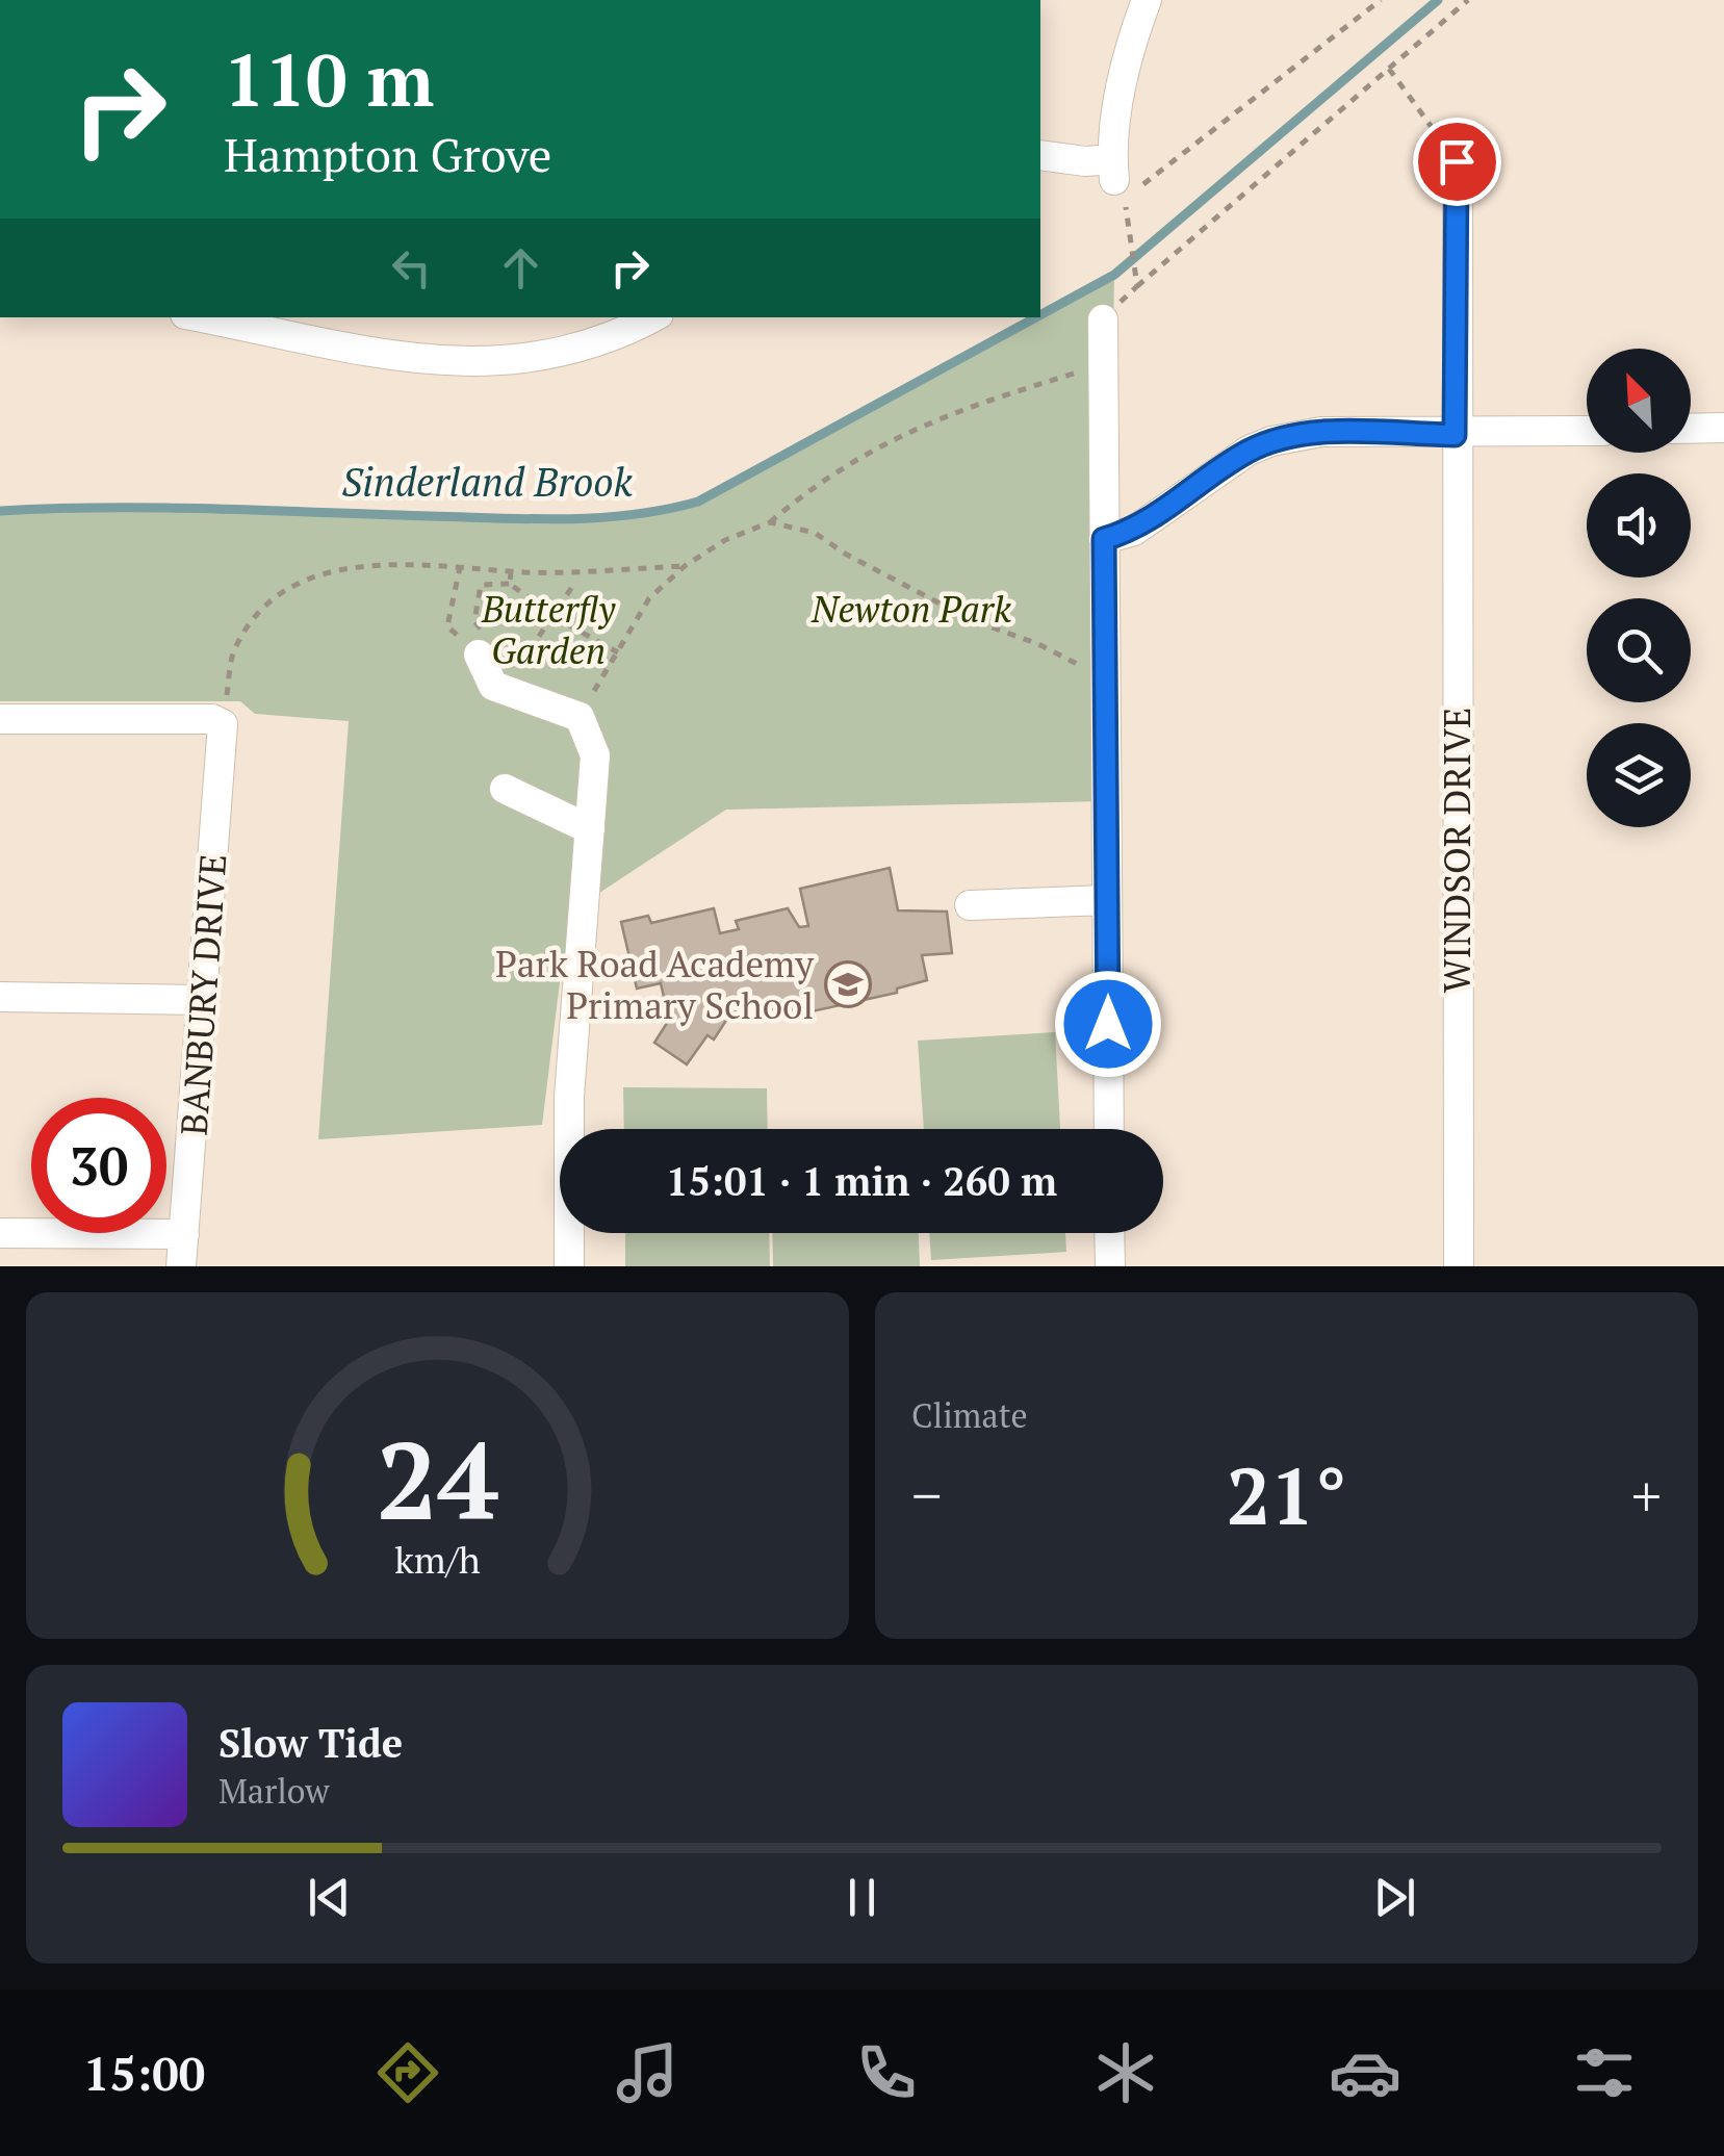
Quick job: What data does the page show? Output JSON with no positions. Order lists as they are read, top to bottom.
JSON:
{
  "streets": {
    "street": ["WINDSOR DRIVE", "BANBURY DRIVE"]
  },
  "water": ["Sinderland Brook"],
  "parks": ["Butterfly Garden", "Newton Park"],
  "places": {
    "school or university": ["Park Road Academy Primary School"]
  },
  "north": "top left",
  "page": {
    "turn": ["110 m", "Hampton Grove"],
    "limit": "30",
    "trip": "15:01 · 1 min · 260 m",
    "tile": "Climate",
    "heat": ["−", "21°", "+"],
    "song": ["Slow Tide", "Marlow"],
    "tabs": "15:00",
    "gauge": ["24", "km/h"]
  }
}
